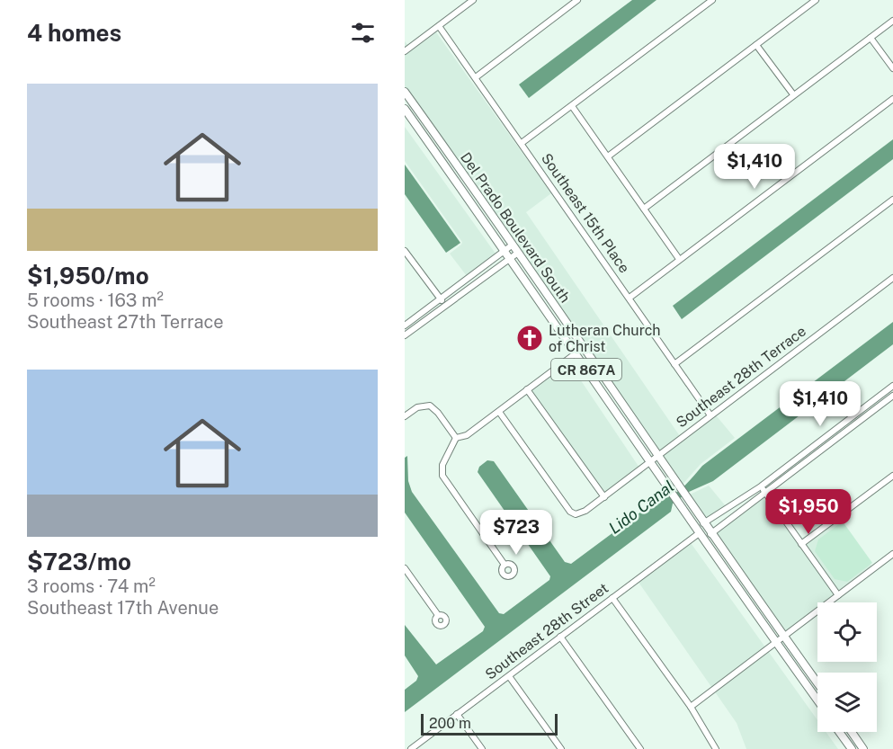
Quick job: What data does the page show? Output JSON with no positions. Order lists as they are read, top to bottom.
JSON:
{
  "streets": {
    "main road": ["Del Prado Boulevard South", "CR 867A"],
    "street": ["Southeast 15th Place", "Southeast 28th Terrace", "Southeast 28th Street"]
  },
  "crossings": [
    ["Southeast 15th Place", "Southeast 28th Terrace"],
    ["Del Prado Boulevard South", "Southeast 28th Terrace"],
    ["Del Prado Boulevard South", "Southeast 28th Street"]
  ],
  "water": ["Lido Canal"],
  "places": {
    "church": ["Lutheran Church of Christ"]
  },
  "scale_bar": "200 m",
  "page": {
    "heading": "4 homes",
    "list": [
      {
        "name": "$1,950/mo",
        "note": "5 rooms · 163 m² · Southeast 27th Terrace"
      },
      {
        "name": "$723/mo",
        "note": "3 rooms · 74 m² · Southeast 17th Avenue"
      }
    ],
    "price": [
      "$1,410",
      "$1,410",
      "$1,950",
      "$723"
    ],
    "scale": "200 m"
  }
}
